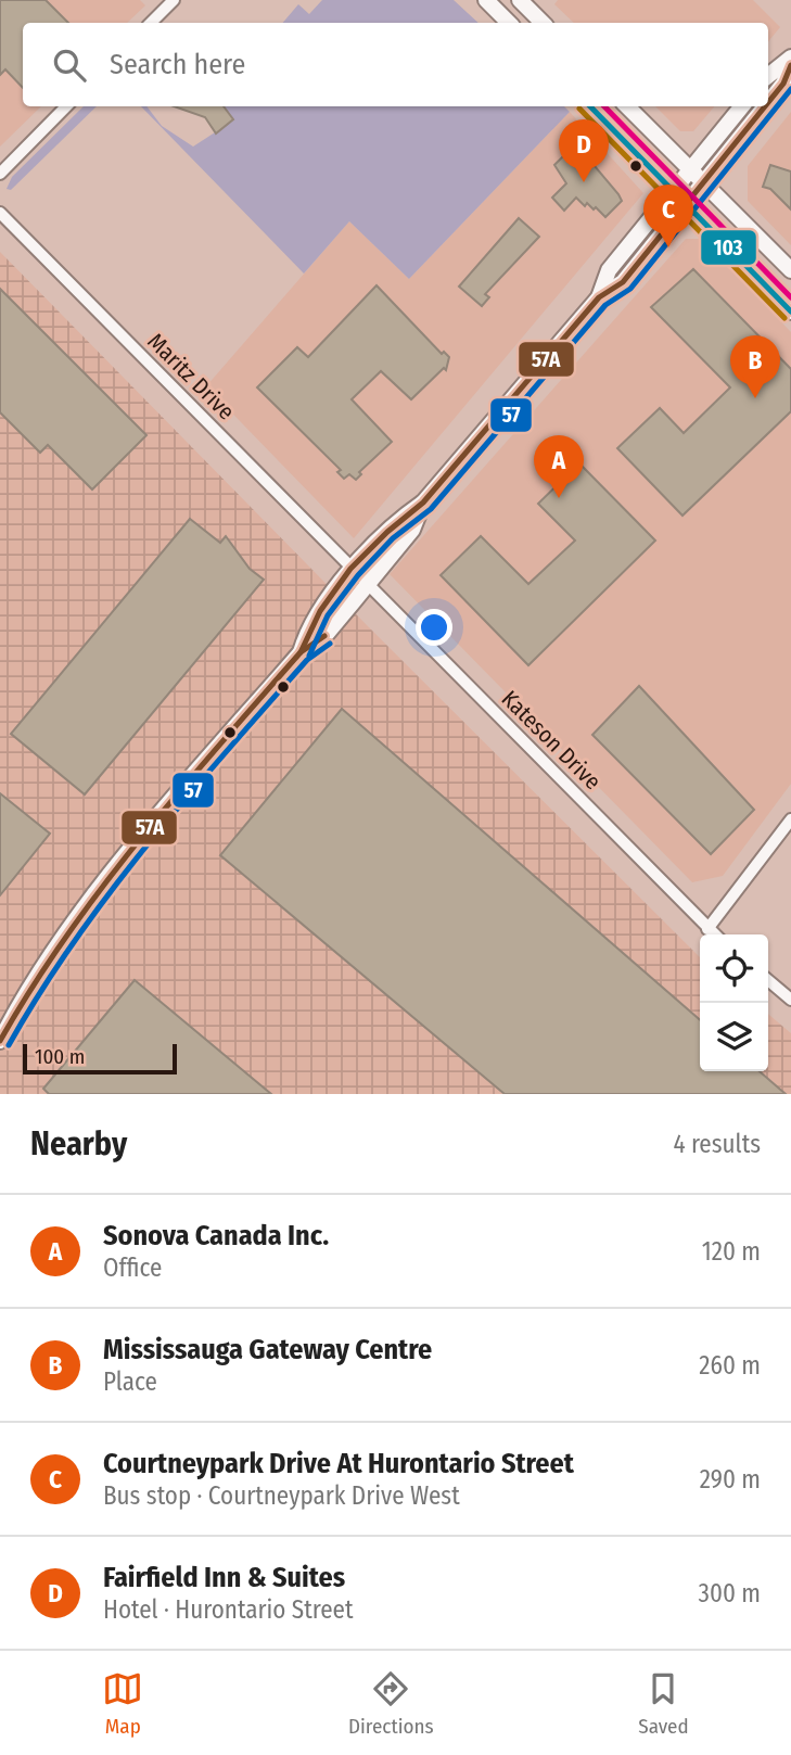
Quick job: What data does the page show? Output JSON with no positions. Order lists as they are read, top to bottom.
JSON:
{
  "streets": {
    "street": ["Maritz Drive", "Kateson Drive"]
  },
  "crossings": [
    ["Maritz Drive", "Kateson Drive"]
  ],
  "lines": ["transit line 57A", "transit line 57", "transit line 103"],
  "scale_bar": "100 m",
  "page": {
    "search": "Search here",
    "pins": [
      "D",
      "C",
      "B",
      "A"
    ],
    "scale": "100 m",
    "heading": ["Nearby", "4 results"],
    "list": [
      {
        "mark": "A",
        "name": "Sonova Canada Inc.",
        "note": "Office",
        "value": "120 m"
      },
      {
        "mark": "B",
        "name": "Mississauga Gateway Centre",
        "note": "Place",
        "value": "260 m"
      },
      {
        "mark": "C",
        "name": "Courtneypark Drive At Hurontario Street",
        "note": "Bus stop · Courtneypark Drive West",
        "value": "290 m"
      },
      {
        "mark": "D",
        "name": "Fairfield Inn & Suites",
        "note": "Hotel · Hurontario Street",
        "value": "300 m"
      }
    ],
    "nav": ["Map", "Directions", "Saved"]
  }
}
